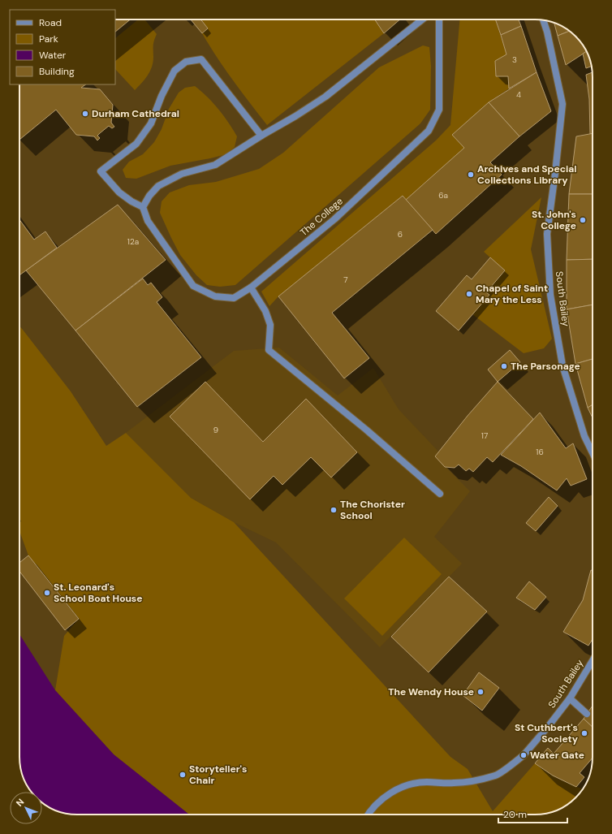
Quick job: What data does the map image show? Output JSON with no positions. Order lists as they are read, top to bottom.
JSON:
{
  "streets": {
    "street": ["The College", "South Bailey"]
  },
  "places": [
    "Durham Cathedral",
    "Archives and Special Collections Library",
    "St. John's College",
    "Chapel of Saint Mary the Less",
    "The Parsonage",
    "The Chorister School",
    "St. Leonard's School Boat House",
    "The Wendy House",
    "St Cuthbert's Society",
    "Water Gate",
    "Storyteller's Chair"
  ],
  "house_numbers": [
    "3",
    "4",
    "6a",
    "6",
    "12a",
    "7",
    "9",
    "17",
    "16"
  ],
  "legend": [
    "Road",
    "Park",
    "Water",
    "Building"
  ],
  "scale_bar": "20 m",
  "north": "top left"
}
